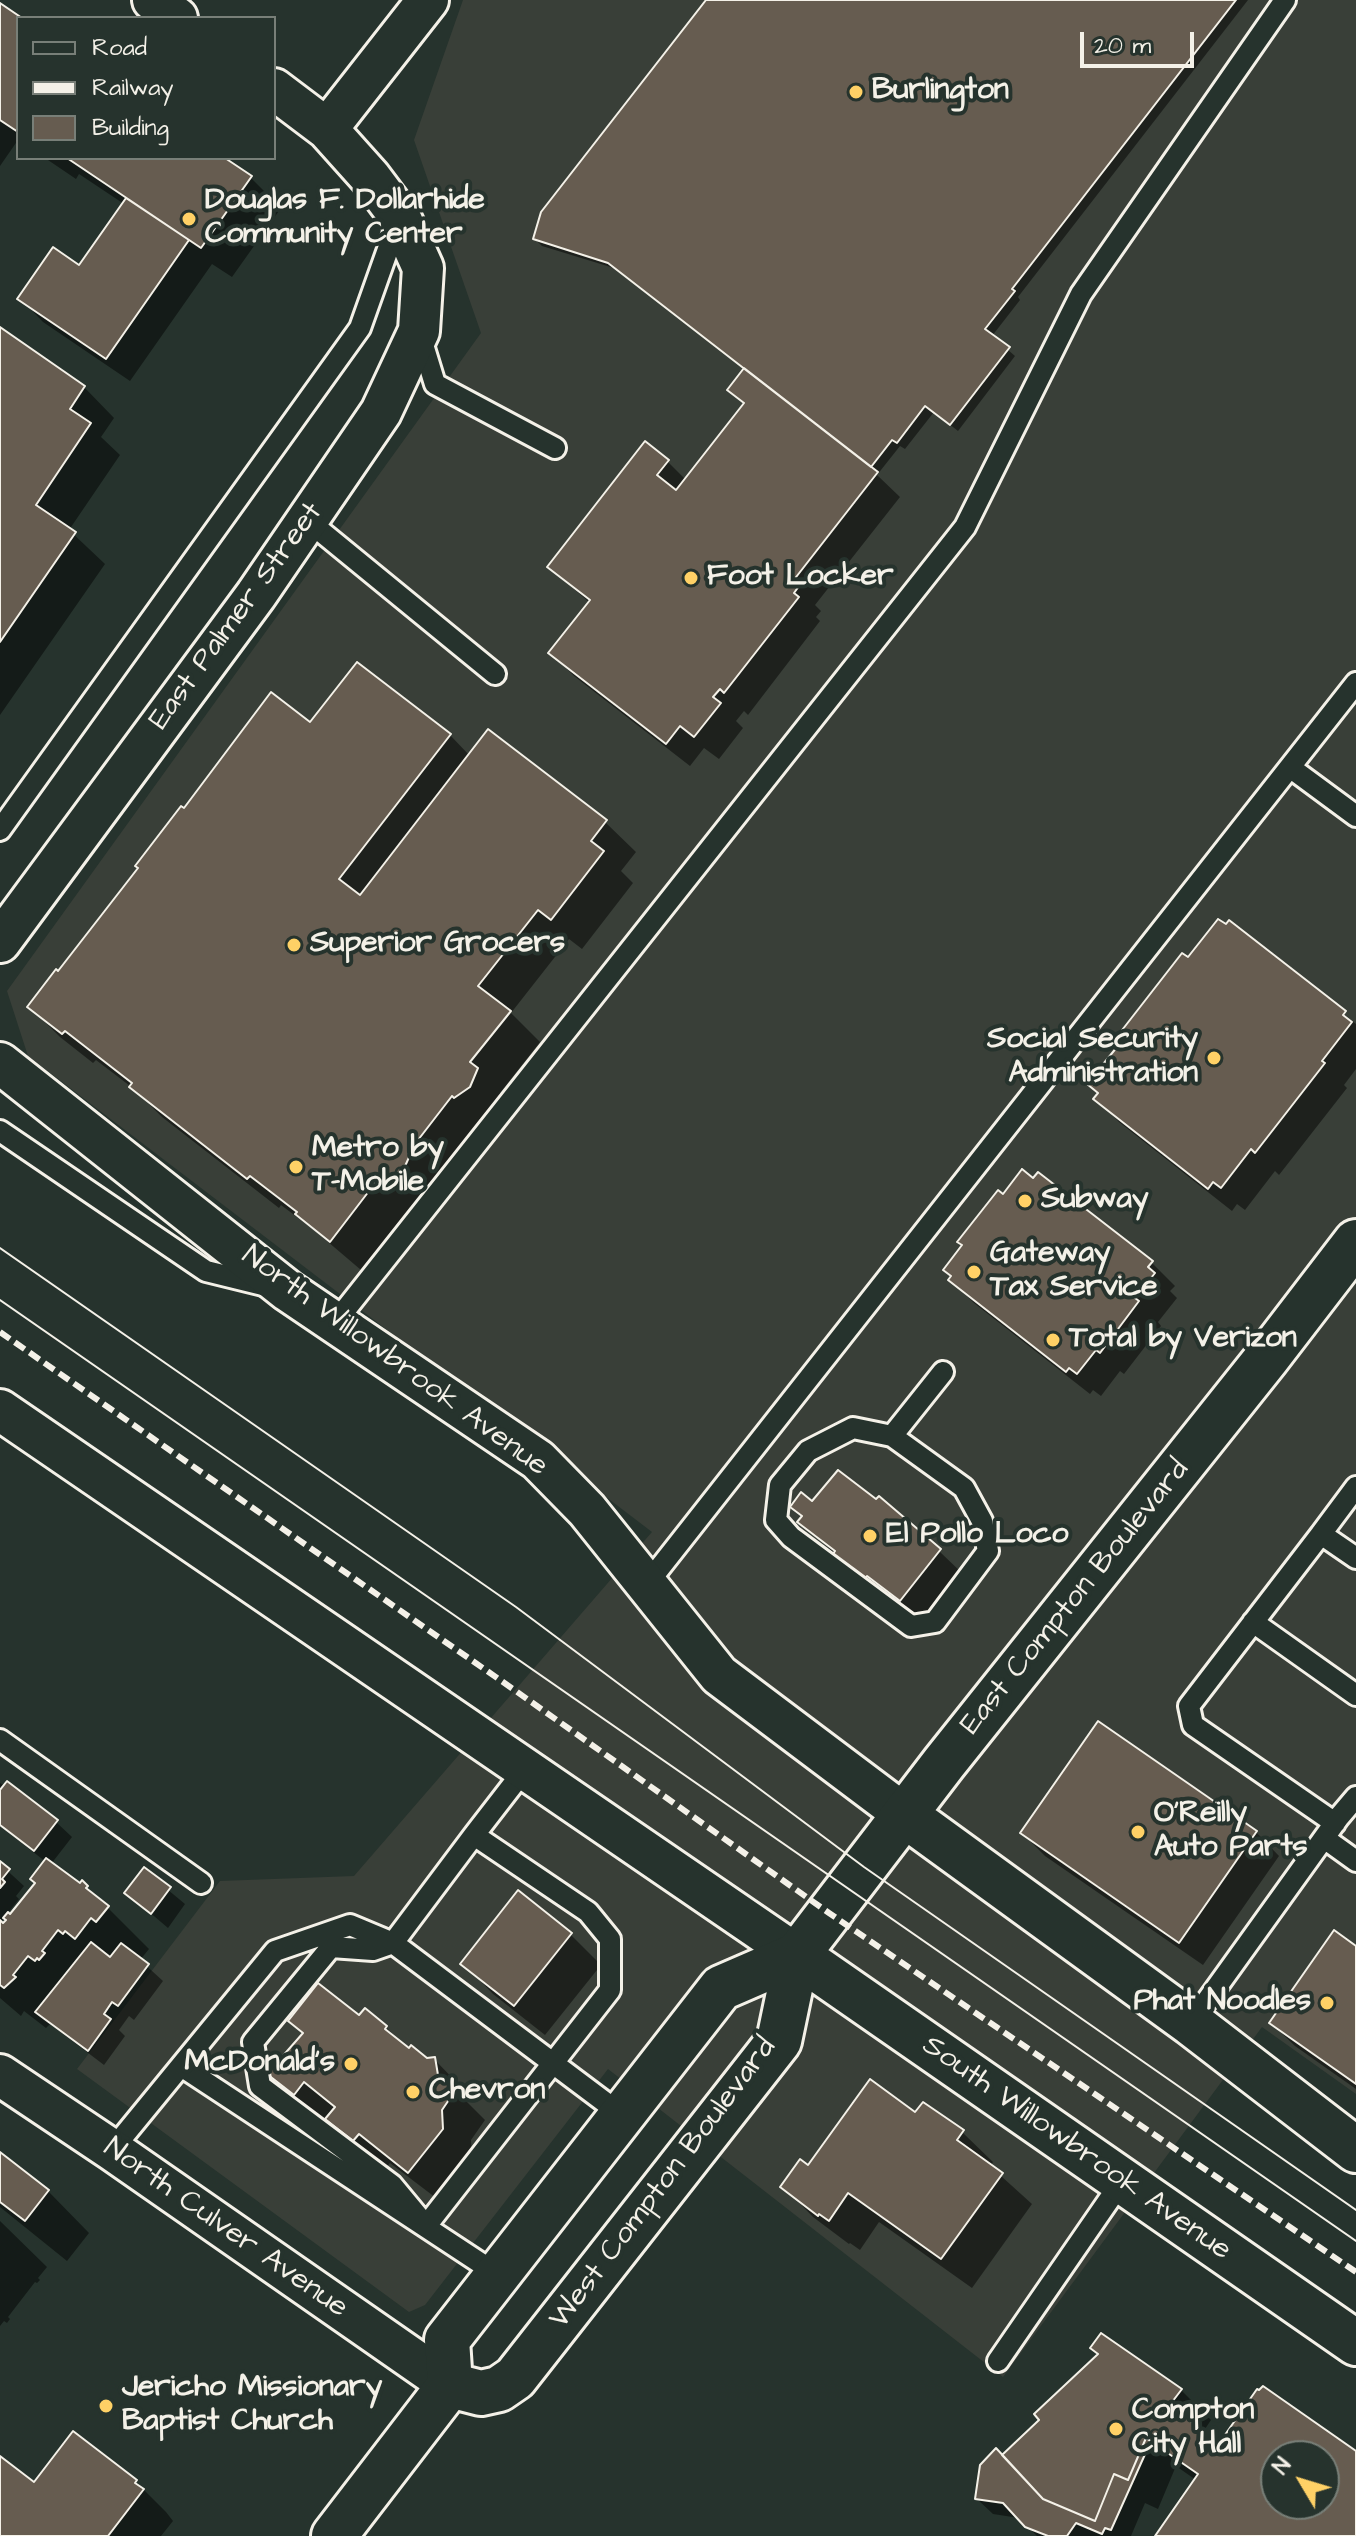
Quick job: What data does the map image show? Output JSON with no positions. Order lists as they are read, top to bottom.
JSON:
{
  "streets": {
    "main road": ["East Compton Boulevard", "South Willowbrook Avenue", "West Compton Boulevard"],
    "street": ["East Palmer Street", "North Willowbrook Avenue", "North Culver Avenue"]
  },
  "crossings": [
    ["North Willowbrook Avenue", "East Compton Boulevard"],
    ["East Compton Boulevard", "South Willowbrook Avenue"],
    ["East Compton Boulevard", "West Compton Boulevard"],
    ["South Willowbrook Avenue", "West Compton Boulevard"],
    ["West Compton Boulevard", "North Culver Avenue"]
  ],
  "places": [
    "Burlington",
    "Douglas F. Dollarhide Community Center",
    "Foot Locker",
    "Superior Grocers",
    "Social Security Administration",
    "Metro by T-Mobile",
    "Subway",
    "Gateway Tax Service",
    "Total by Verizon",
    "El Pollo Loco",
    "O'Reilly Auto Parts",
    "Phat Noodles",
    "McDonald's",
    "Chevron",
    "Jericho Missionary Baptist Church",
    "Compton City Hall"
  ],
  "legend": ["Road", "Railway", "Building"],
  "scale_bar": "20 m",
  "north": "top left"
}
